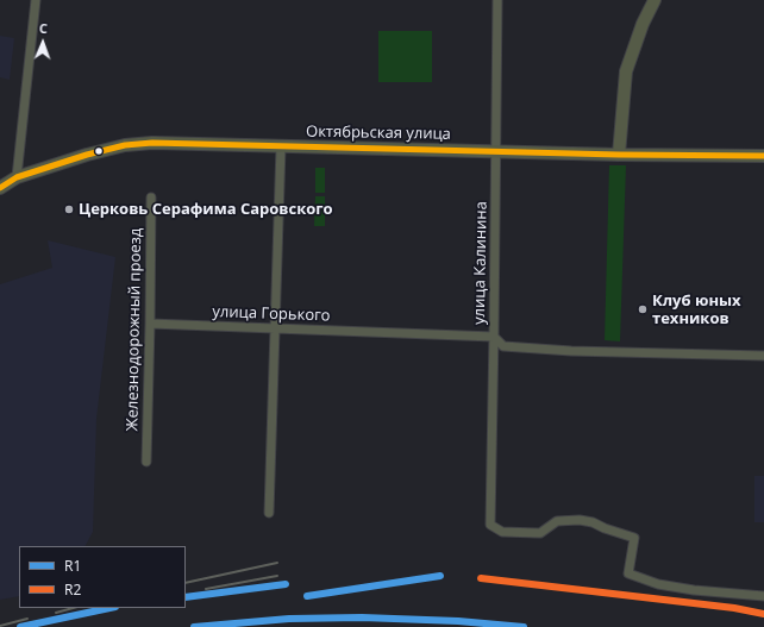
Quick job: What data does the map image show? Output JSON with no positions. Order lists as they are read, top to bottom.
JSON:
{
  "streets": {
    "main road": ["Октябрьская улица"],
    "street": ["улица Калинина", "улица Горького", "Железнодорожный проезд"]
  },
  "crossings": [
    ["Октябрьская улица", "улица Калинина"],
    ["улица Калинина", "улица Горького"],
    ["улица Горького", "Железнодорожный проезд"]
  ],
  "places": ["Церковь Серафима Саровского", "Клуб юных техников"],
  "lines": ["transit line R1", "transit line R2"],
  "legend": ["R1", "R2"],
  "north": "top"
}
